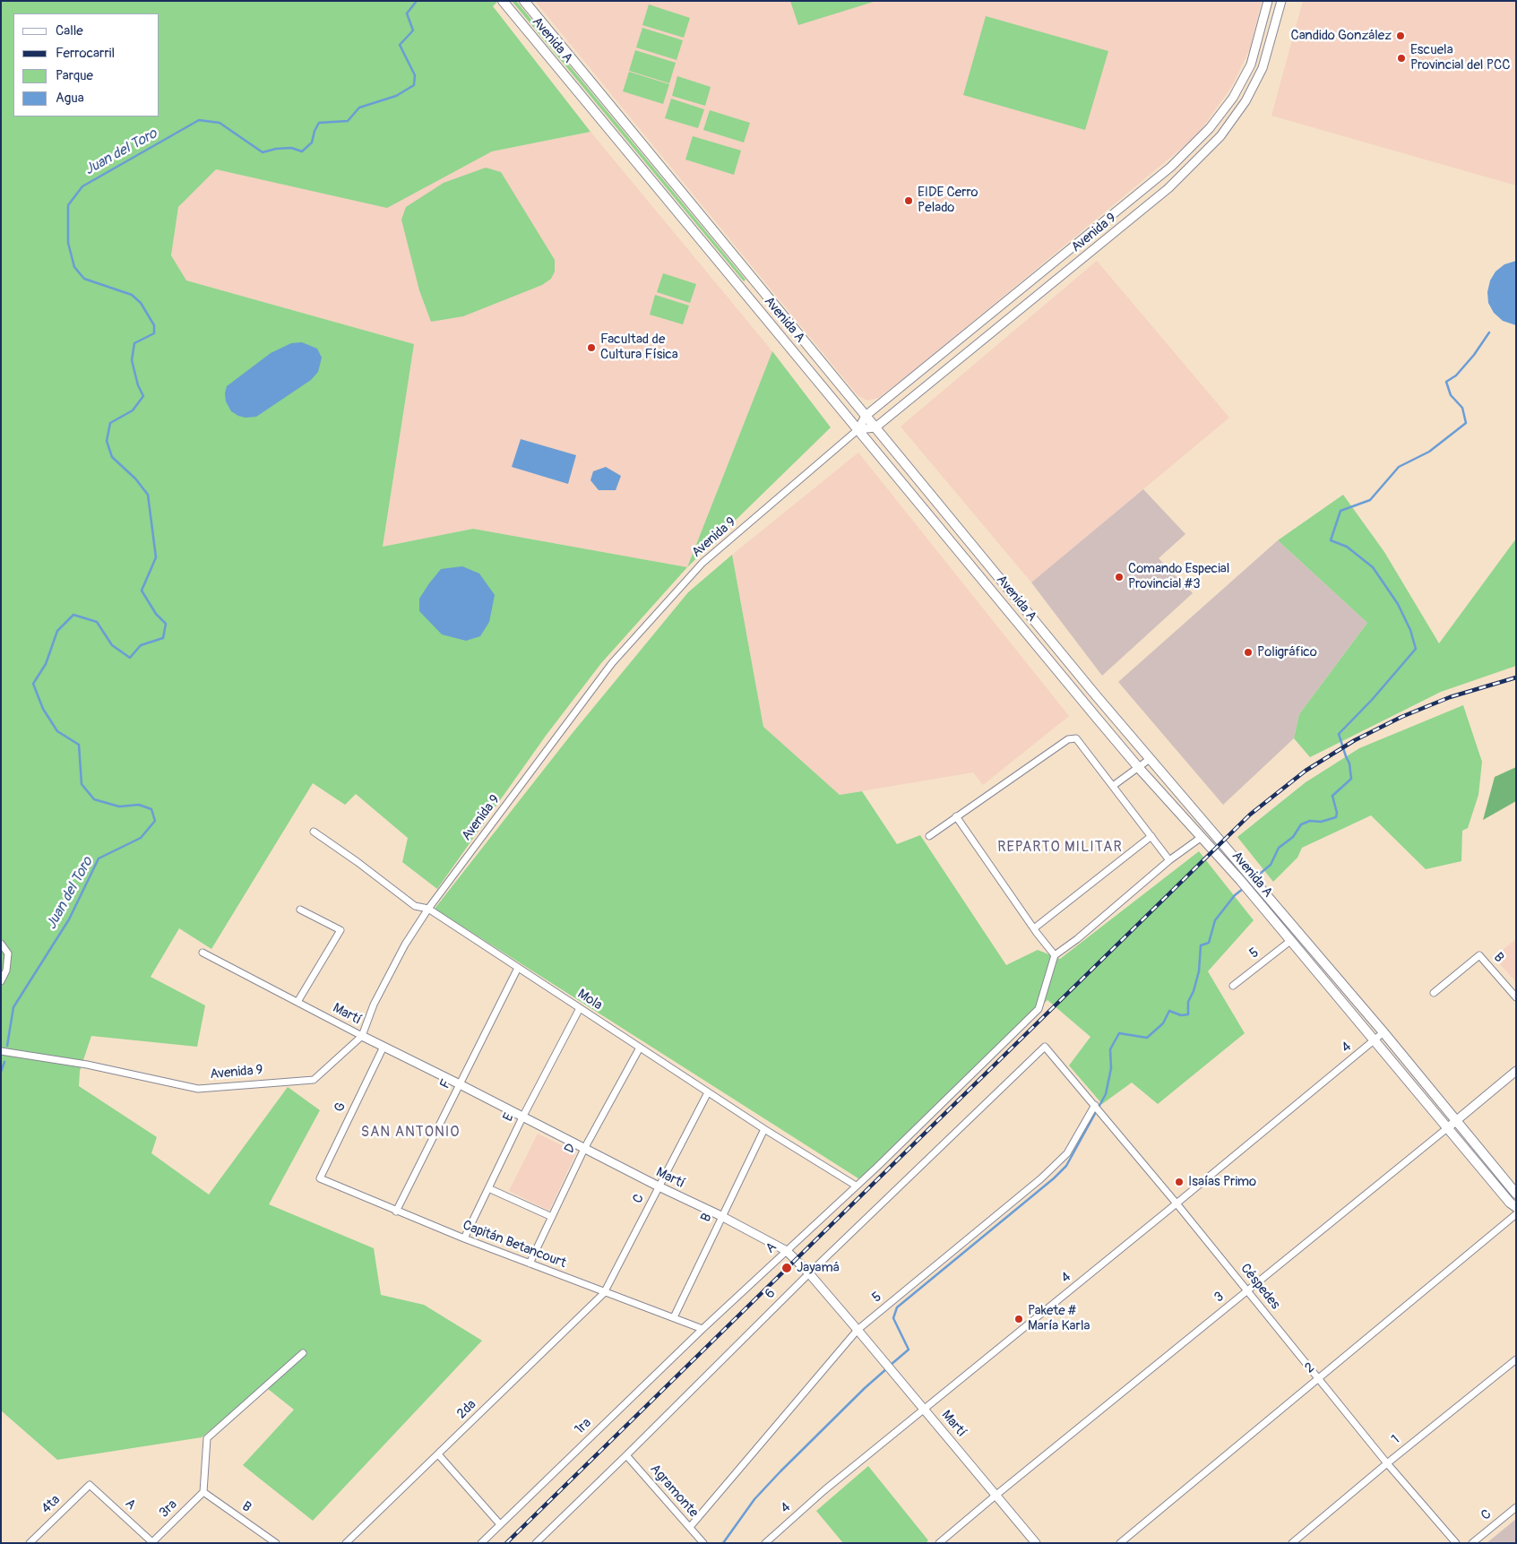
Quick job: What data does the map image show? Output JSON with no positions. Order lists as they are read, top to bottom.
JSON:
{
  "streets": {
    "main road": ["Avenida A"],
    "street": [
      "Avenida 9",
      "5",
      "B",
      "Mola",
      "Martí",
      "4",
      "F",
      "G",
      "E",
      "D",
      "C",
      "Capitán Betancourt",
      "A",
      "Céspedes",
      "6",
      "3",
      "2",
      "2da",
      "1ra",
      "1",
      "Agramonte",
      "4ta",
      "3ra"
    ]
  },
  "crossings": [
    ["Avenida A", "Avenida 9"],
    ["Avenida A", "5"],
    ["Avenida A", "4"],
    ["Avenida A", "3"],
    ["Avenida 9", "Mola"],
    ["Avenida 9", "Martí"],
    ["5", "Martí"],
    ["5", "Céspedes"],
    ["5", "Agramonte"],
    ["B", "Mola"],
    ["B", "Martí"],
    ["B", "Capitán Betancourt"],
    ["B", "3ra"],
    ["Mola", "F"],
    ["Mola", "E"],
    ["Mola", "D"],
    ["Mola", "C"],
    ["Mola", "A"],
    ["Martí", "4"],
    ["Martí", "F"],
    ["Martí", "G"],
    ["Martí", "E"],
    ["Martí", "D"],
    ["Martí", "C"],
    ["Martí", "A"],
    ["Martí", "6"],
    ["Martí", "3"],
    ["4", "Céspedes"],
    ["F", "Capitán Betancourt"],
    ["G", "Capitán Betancourt"],
    ["E", "Capitán Betancourt"],
    ["D", "Capitán Betancourt"],
    ["C", "Capitán Betancourt"],
    ["C", "2da"],
    ["Capitán Betancourt", "A"],
    ["Capitán Betancourt", "2da"],
    ["Capitán Betancourt", "1ra"],
    ["A", "1ra"],
    ["A", "4ta"],
    ["A", "3ra"],
    ["Céspedes", "6"],
    ["Céspedes", "3"],
    ["Céspedes", "2"],
    ["Céspedes", "1"],
    ["6", "Agramonte"]
  ],
  "districts": ["REPARTO MILITAR", "SAN ANTONIO"],
  "water": ["Juan del Toro"],
  "places": [
    "Candido González",
    "Escuela Provincial del PCC",
    "EIDE Cerro Pelado",
    "Facultad de Cultura Física",
    "Comando Especial Provincial #3",
    "Poligráfico",
    "Isaías Primo",
    "Jayamá",
    "Pakete # María Karla"
  ],
  "legend": [
    "Calle",
    "Ferrocarril",
    "Parque",
    "Agua"
  ]
}
